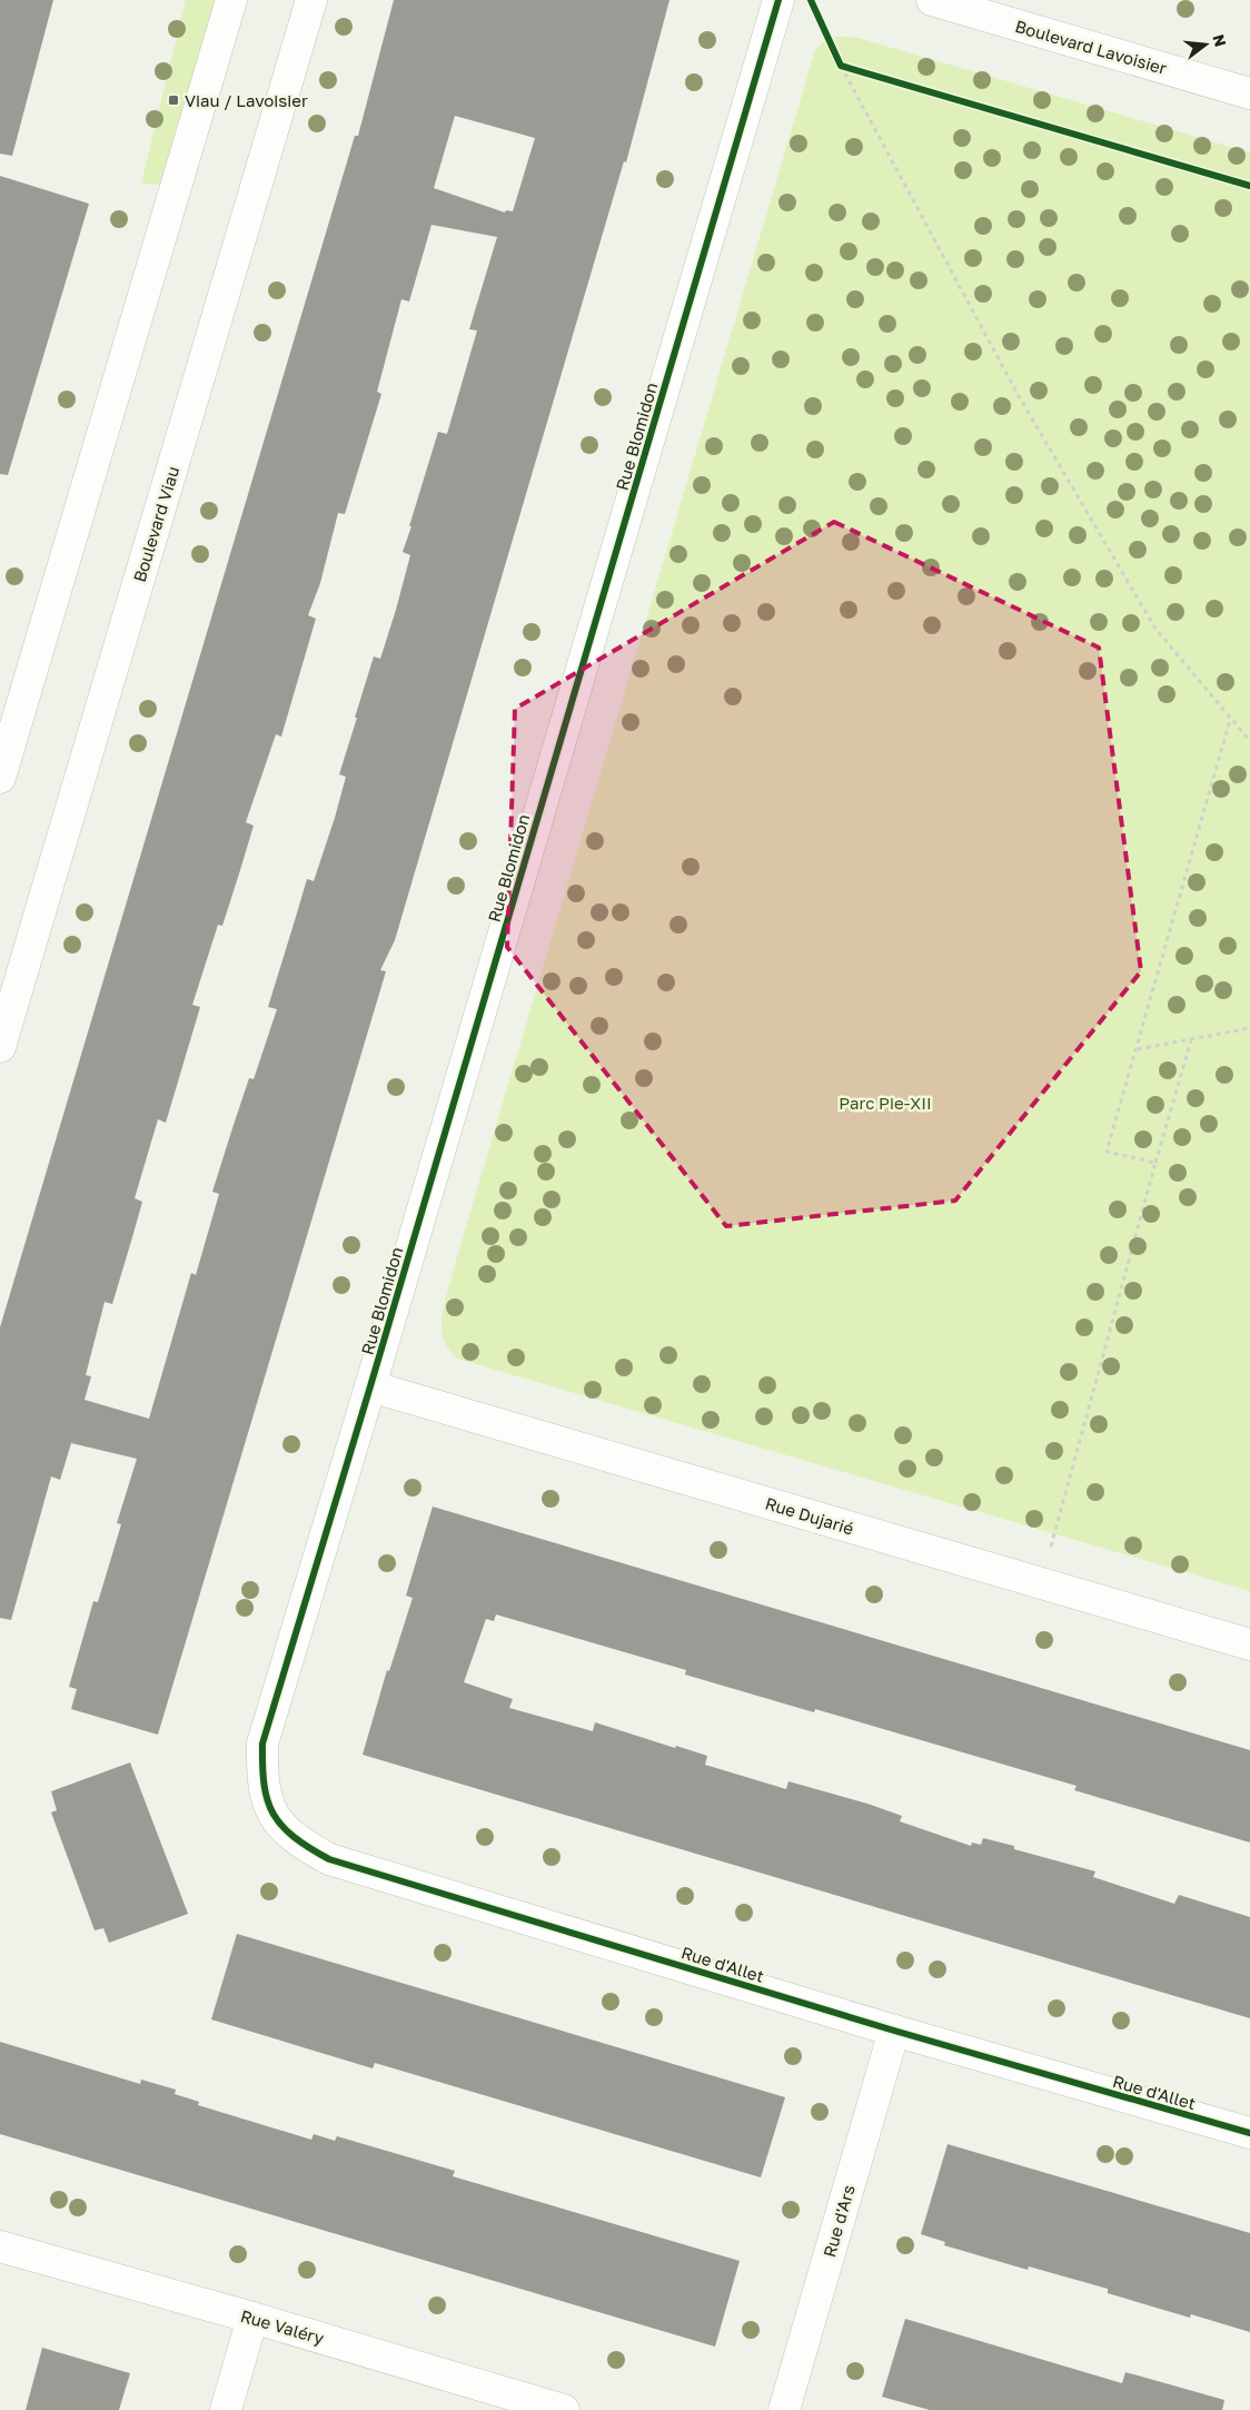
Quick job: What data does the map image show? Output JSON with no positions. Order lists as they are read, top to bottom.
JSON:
{
  "streets": {
    "street": [
      "Boulevard Lavoisier",
      "Rue Blomidon",
      "Boulevard Viau",
      "Rue Dujarié",
      "Rue d'Allet",
      "Rue d'Ars",
      "Rue Valéry"
    ]
  },
  "crossings": [
    ["Rue Blomidon", "Rue Dujarié"],
    ["Rue Blomidon", "Rue d'Allet"],
    ["Rue d'Allet", "Rue d'Ars"]
  ],
  "parks": ["Parc Pie-XII"],
  "places": {
    "transit": ["Viau / Lavoisier"]
  },
  "north": "right"
}
